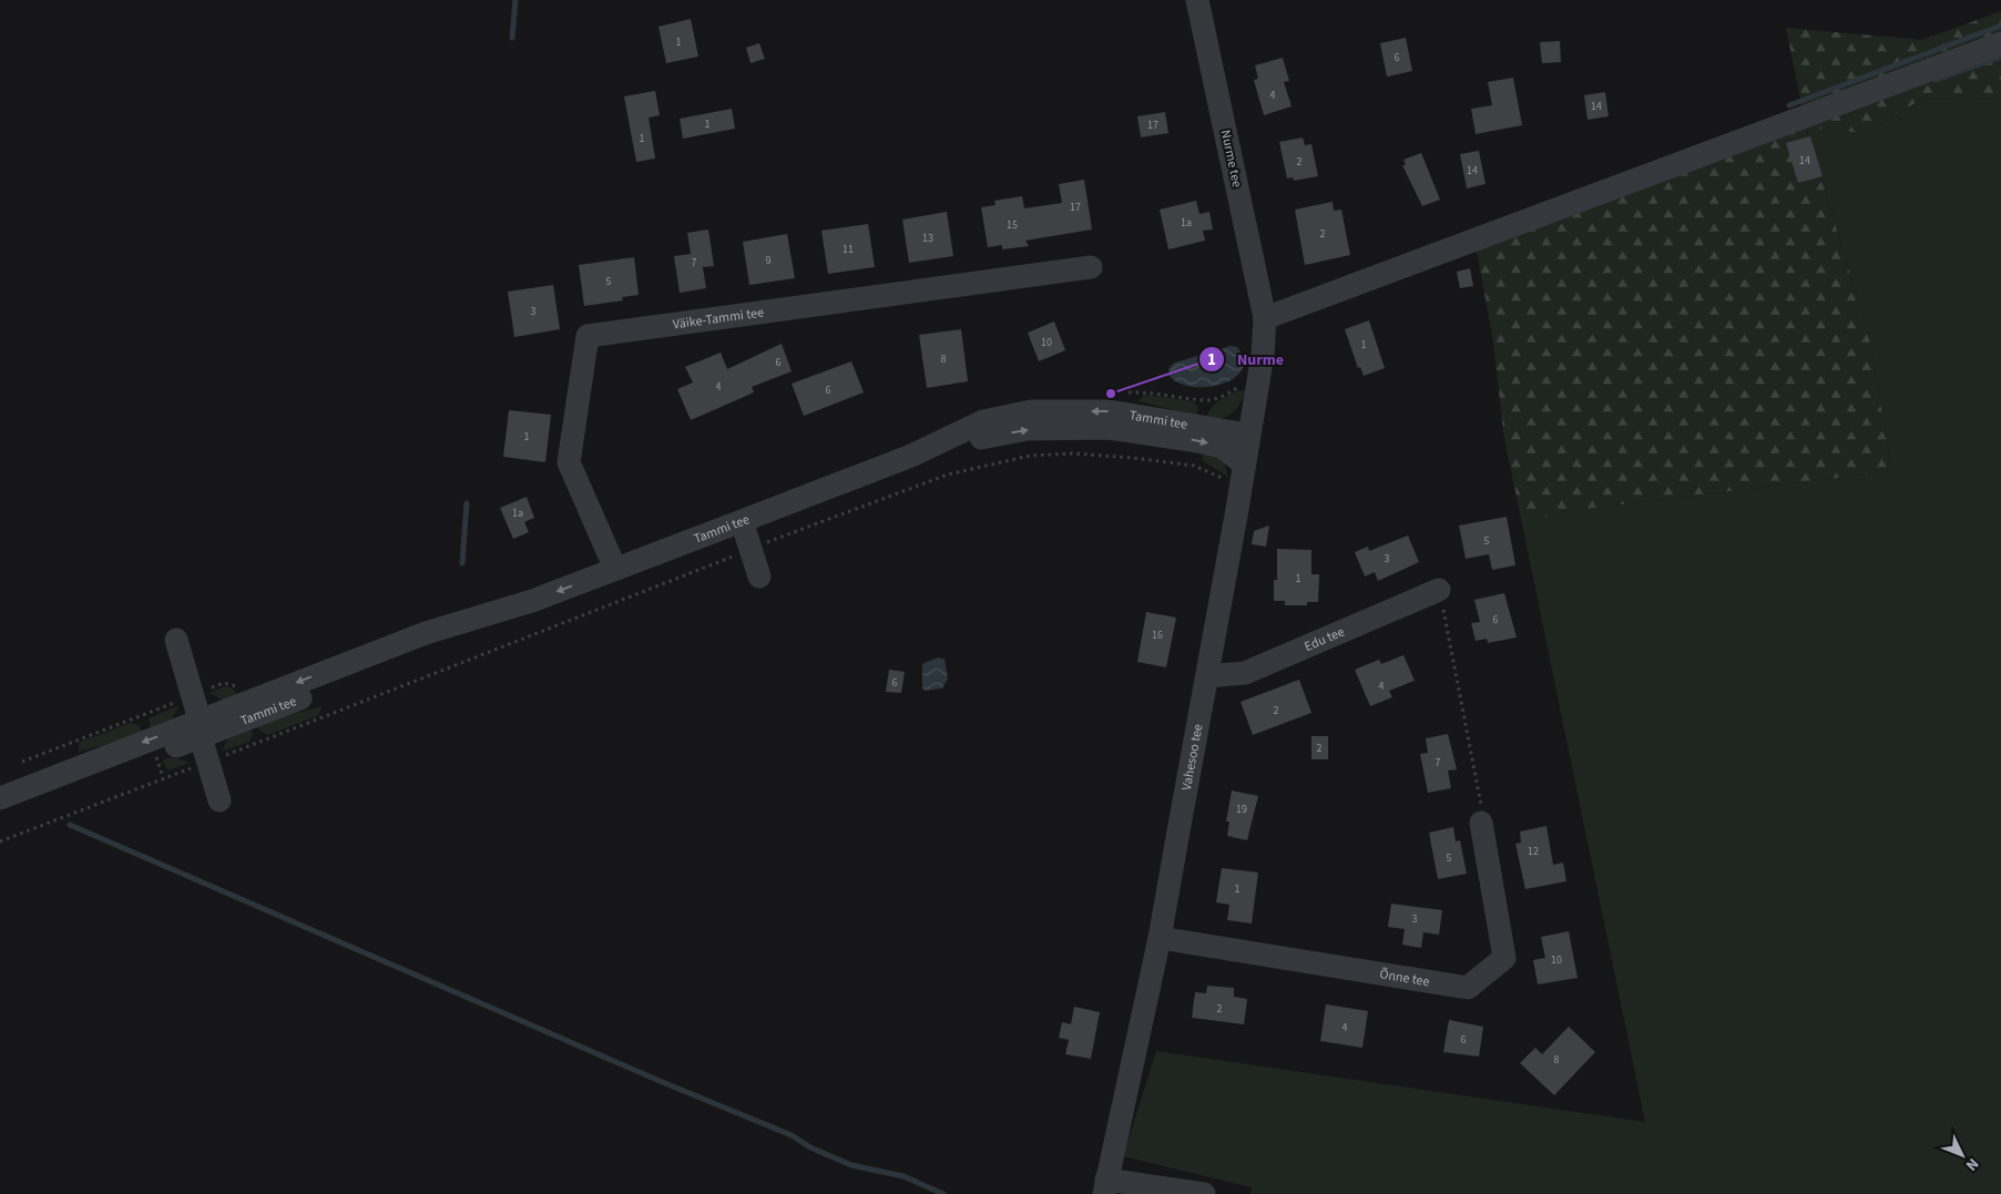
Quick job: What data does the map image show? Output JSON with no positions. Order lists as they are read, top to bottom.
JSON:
{
  "streets": {
    "street": [
      "Nurme tee",
      "Väike-Tammi tee",
      "Tammi tee",
      "Edu tee",
      "Vahesoo tee",
      "Õnne tee"
    ]
  },
  "crossings": [
    ["Nurme tee", "Vahesoo tee"],
    ["Väike-Tammi tee", "Tammi tee"],
    ["Tammi tee", "Vahesoo tee"],
    ["Edu tee", "Vahesoo tee"],
    ["Vahesoo tee", "Õnne tee"]
  ],
  "places": ["Nurme"],
  "house_numbers": [
    "1",
    "6",
    "4",
    "14",
    "1",
    "17",
    "1",
    "14",
    "2",
    "14",
    "17",
    "1a",
    "15",
    "2",
    "13",
    "11",
    "9",
    "7",
    "5",
    "3",
    "10",
    "1",
    "8",
    "6",
    "4",
    "6",
    "1",
    "1a",
    "5",
    "3",
    "1",
    "6",
    "16",
    "6",
    "4",
    "2",
    "2",
    "7",
    "19",
    "12",
    "5",
    "1",
    "3",
    "10",
    "2",
    "4",
    "6",
    "8"
  ],
  "north": "bottom right"
}
